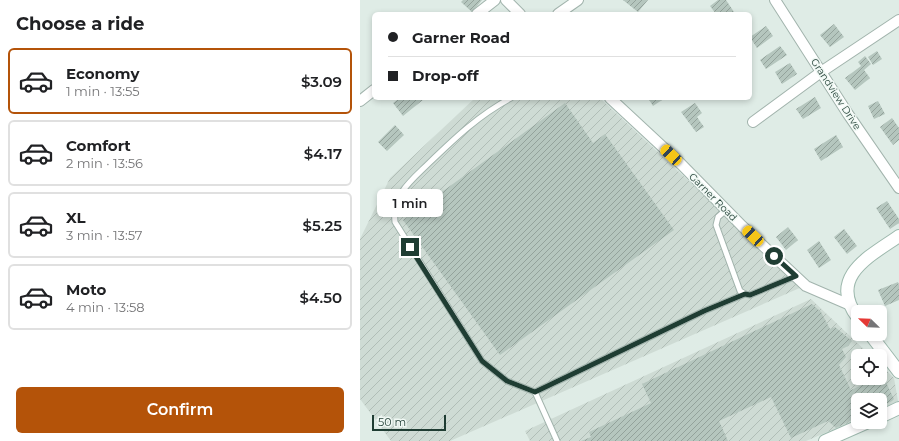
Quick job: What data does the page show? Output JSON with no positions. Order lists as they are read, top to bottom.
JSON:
{
  "streets": {
    "street": ["Grandview Drive", "Garner Road"]
  },
  "scale_bar": "50 m",
  "north": "top left",
  "page": {
    "heading": "Choose a ride",
    "banner": ["Garner Road", "Drop-off"],
    "list": [
      {
        "name": "Economy",
        "note": "1 min · 13:55",
        "value": "$3.09"
      },
      {
        "name": "Comfort",
        "note": "2 min · 13:56",
        "value": "$4.17"
      },
      {
        "name": "XL",
        "note": "3 min · 13:57",
        "value": "$5.25"
      },
      {
        "name": "Moto",
        "note": "4 min · 13:58",
        "value": "$4.50"
      }
    ],
    "bubble": "1 min",
    "buttons": "Confirm",
    "scale": "50 m"
  }
}
